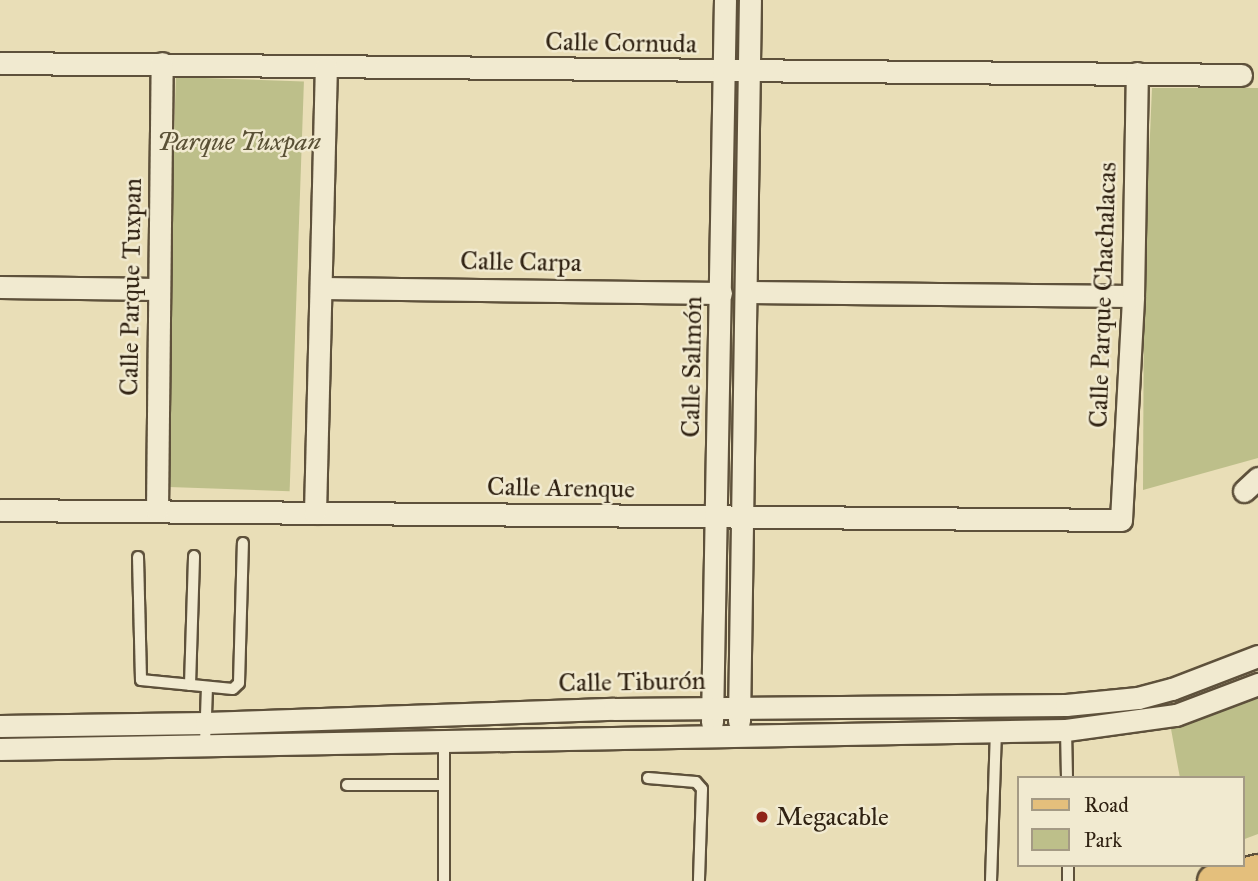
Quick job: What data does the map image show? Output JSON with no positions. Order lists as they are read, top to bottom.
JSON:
{
  "streets": {
    "street": [
      "Calle Cornuda",
      "Calle Carpa",
      "Calle Parque Tuxpan",
      "Calle Parque Chachalacas",
      "Calle Salmón",
      "Calle Arenque",
      "Calle Tiburón"
    ]
  },
  "crossings": [
    ["Calle Cornuda", "Calle Parque Tuxpan"],
    ["Calle Cornuda", "Calle Parque Chachalacas"],
    ["Calle Cornuda", "Calle Salmón"],
    ["Calle Carpa", "Calle Salmón"],
    ["Calle Parque Tuxpan", "Calle Arenque"],
    ["Calle Parque Chachalacas", "Calle Arenque"],
    ["Calle Salmón", "Calle Arenque"],
    ["Calle Salmón", "Calle Tiburón"]
  ],
  "parks": ["Parque Tuxpan"],
  "places": ["Megacable"],
  "legend": ["Road", "Park"]
}
